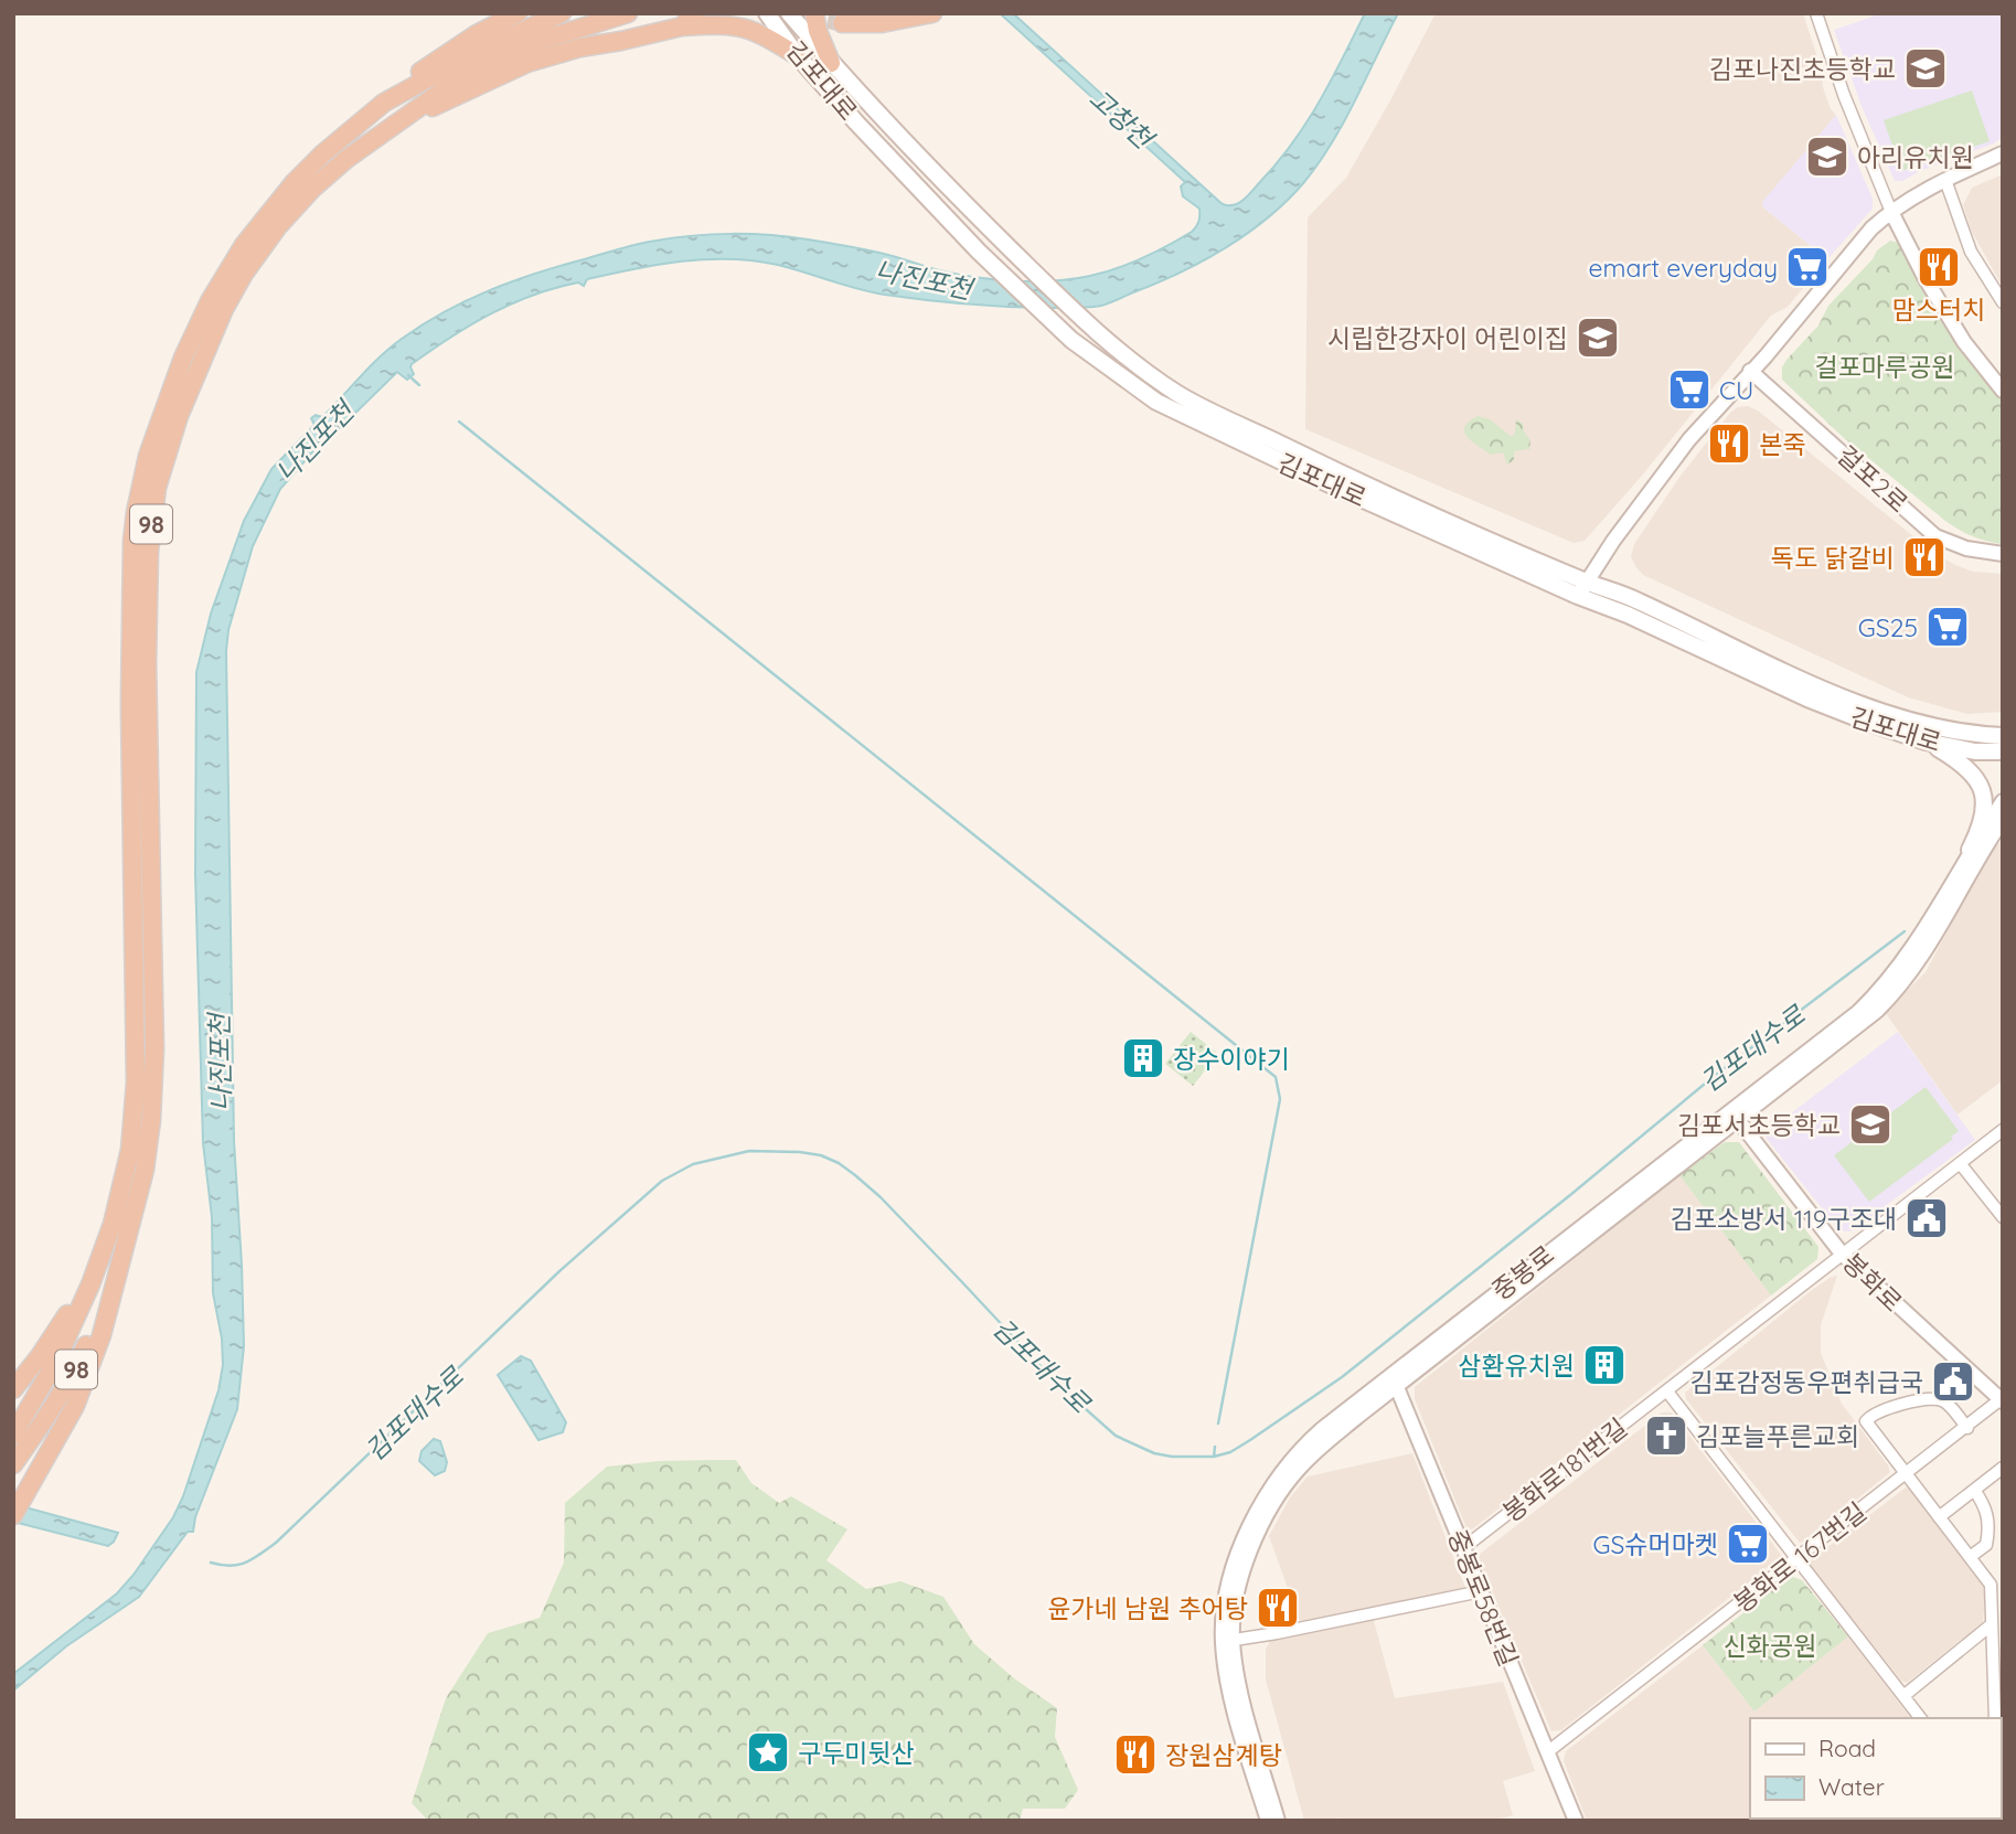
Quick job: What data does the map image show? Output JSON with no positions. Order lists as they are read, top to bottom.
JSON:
{
  "streets": {
    "highway": ["98"],
    "main road": ["김포대로"],
    "street": [
      "걸포2로",
      "중봉로",
      "봉화로",
      "봉화로181번길",
      "봉화로 167번길",
      "중봉로58번길"
    ]
  },
  "crossings": [
    ["중봉로", "봉화로"],
    ["중봉로", "중봉로58번길"],
    ["봉화로", "봉화로181번길"],
    ["봉화로", "봉화로 167번길"],
    ["봉화로181번길", "중봉로58번길"],
    ["봉화로 167번길", "중봉로58번길"]
  ],
  "water": ["고창천", "나진포천", "김포대수로"],
  "parks": ["걸포마루공원", "신화공원"],
  "places": {
    "school or university": [
      "김포나진초등학교",
      "아리유치원",
      "시립한강자이 어린이집",
      "김포서초등학교"
    ],
    "supermarket": [
      "emart everyday",
      "CU",
      "GS25",
      "GS슈머마켓"
    ],
    "restaurant": [
      "맘스터치",
      "본죽",
      "독도 닭갈비",
      "윤가네 남원 추어탕",
      "장원삼계탕"
    ],
    "building": ["장수이야기", "삼환유치원"],
    "public building": ["김포소방서 119구조대", "김포감정동우편취급국"],
    "church": ["김포늘푸른교회"],
    "place": ["구두미뒷산"]
  },
  "legend": ["Road", "Water"]
}
